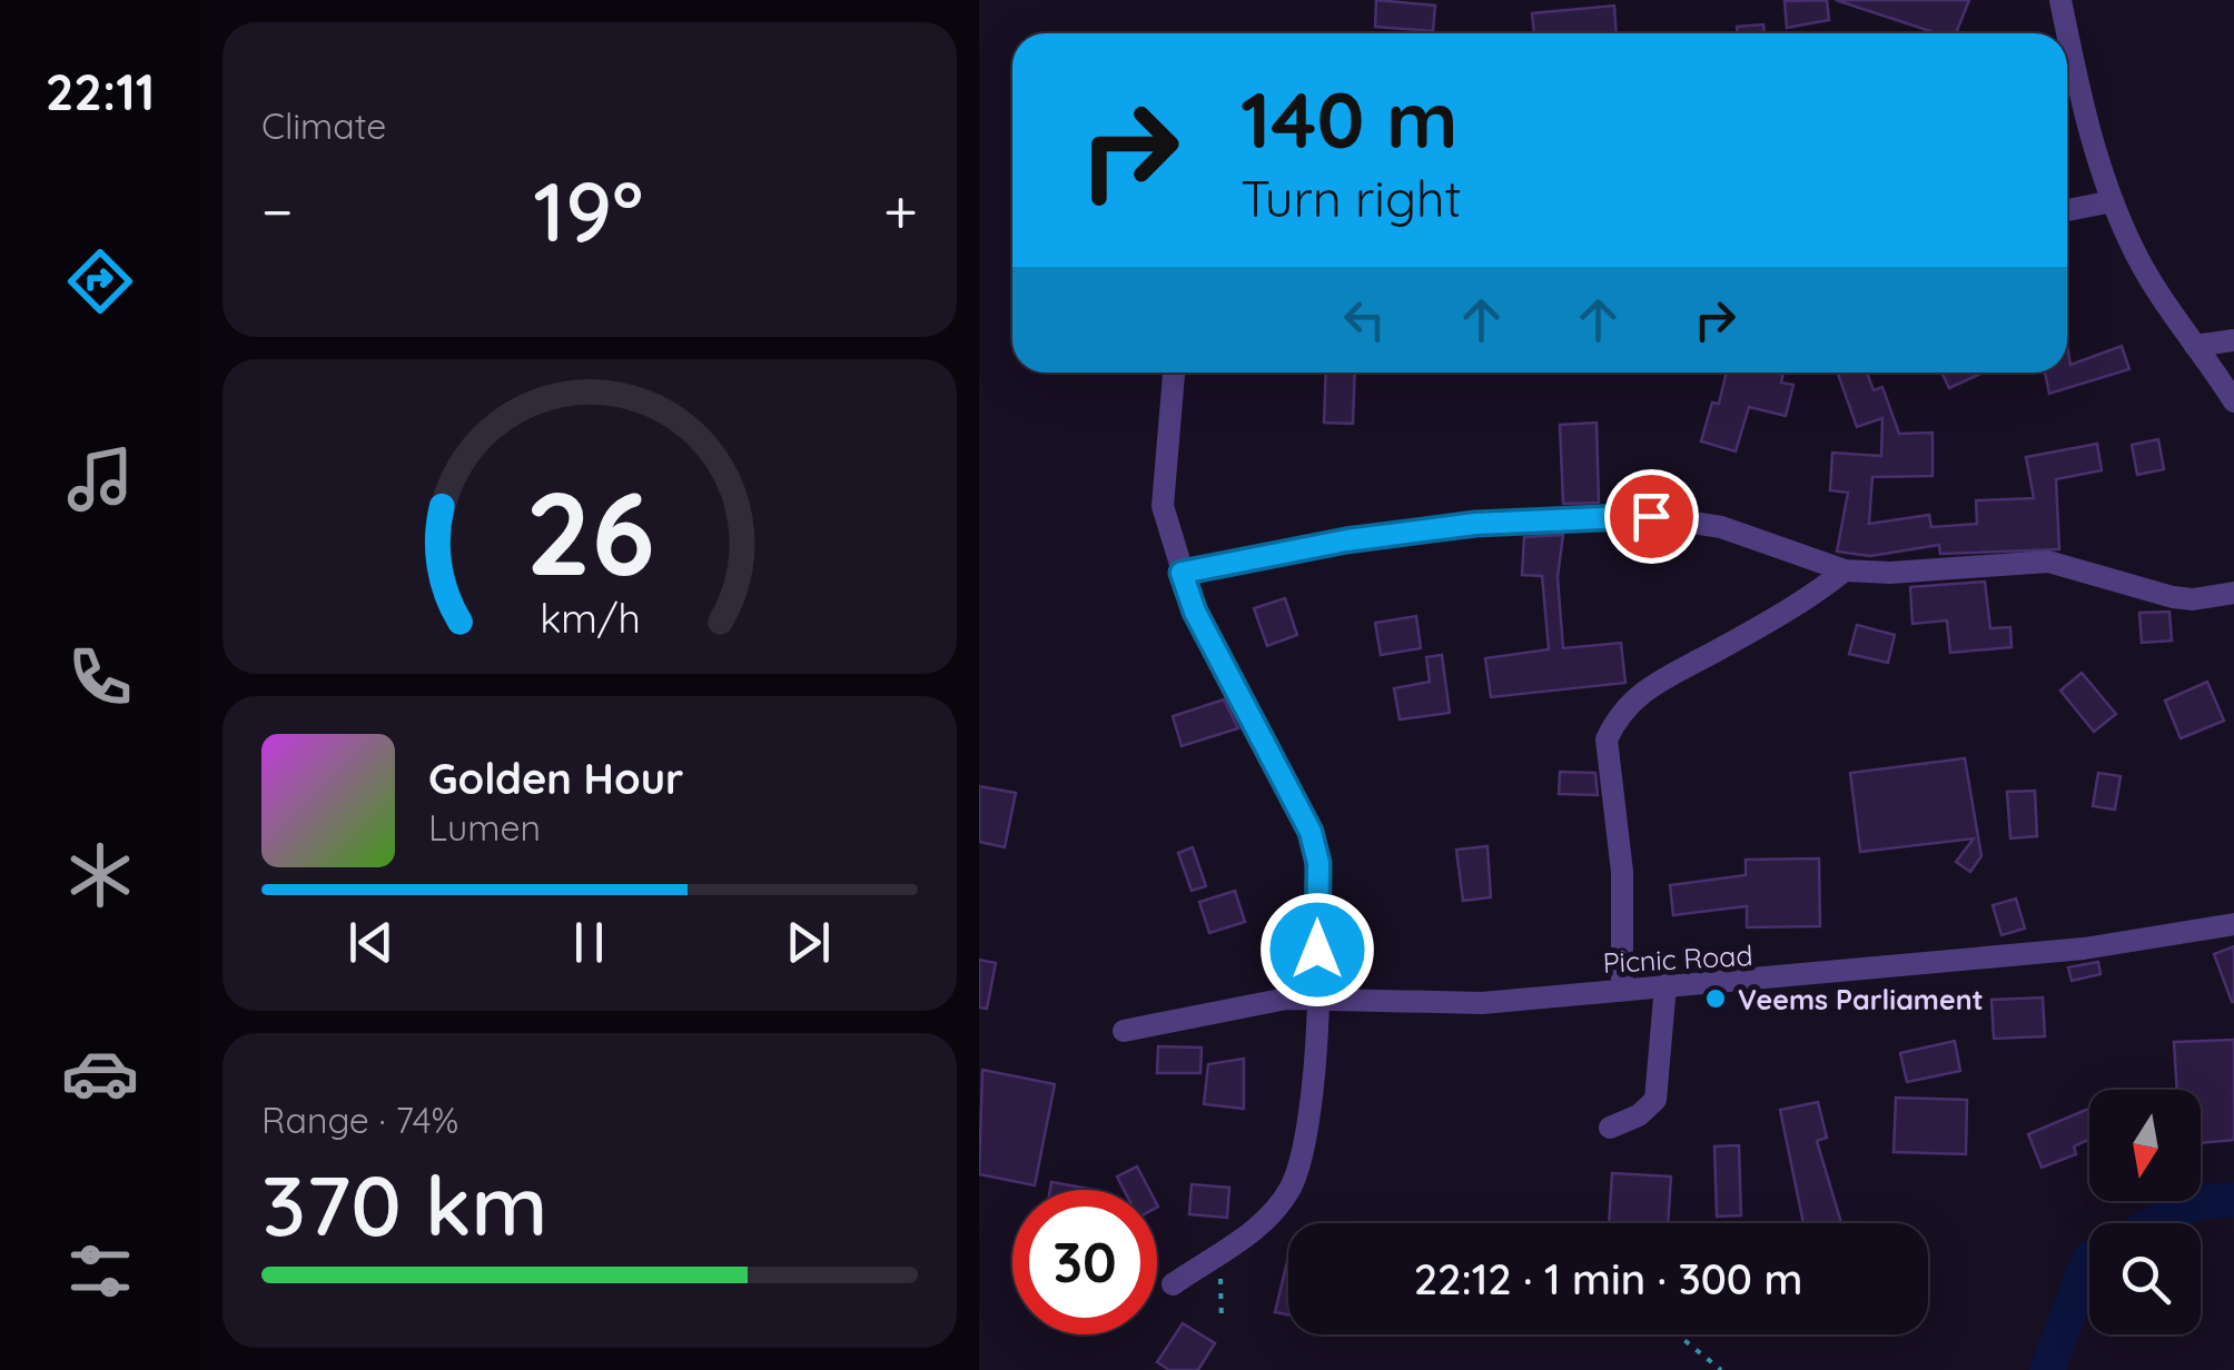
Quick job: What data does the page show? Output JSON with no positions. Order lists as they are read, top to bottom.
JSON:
{
  "streets": {
    "street": ["Picnic Road"]
  },
  "places": ["Veems Parliament"],
  "north": "bottom",
  "page": {
    "tabs": "22:11",
    "tile": [
      "Climate",
      ["Range · 74%", "370 km"]
    ],
    "turn": ["140 m", "Turn right"],
    "heat": ["−", "19°", "+"],
    "song": ["Golden Hour", "Lumen"],
    "limit": "30",
    "trip": "22:12 · 1 min · 300 m",
    "gauge": ["26", "km/h"]
  }
}
